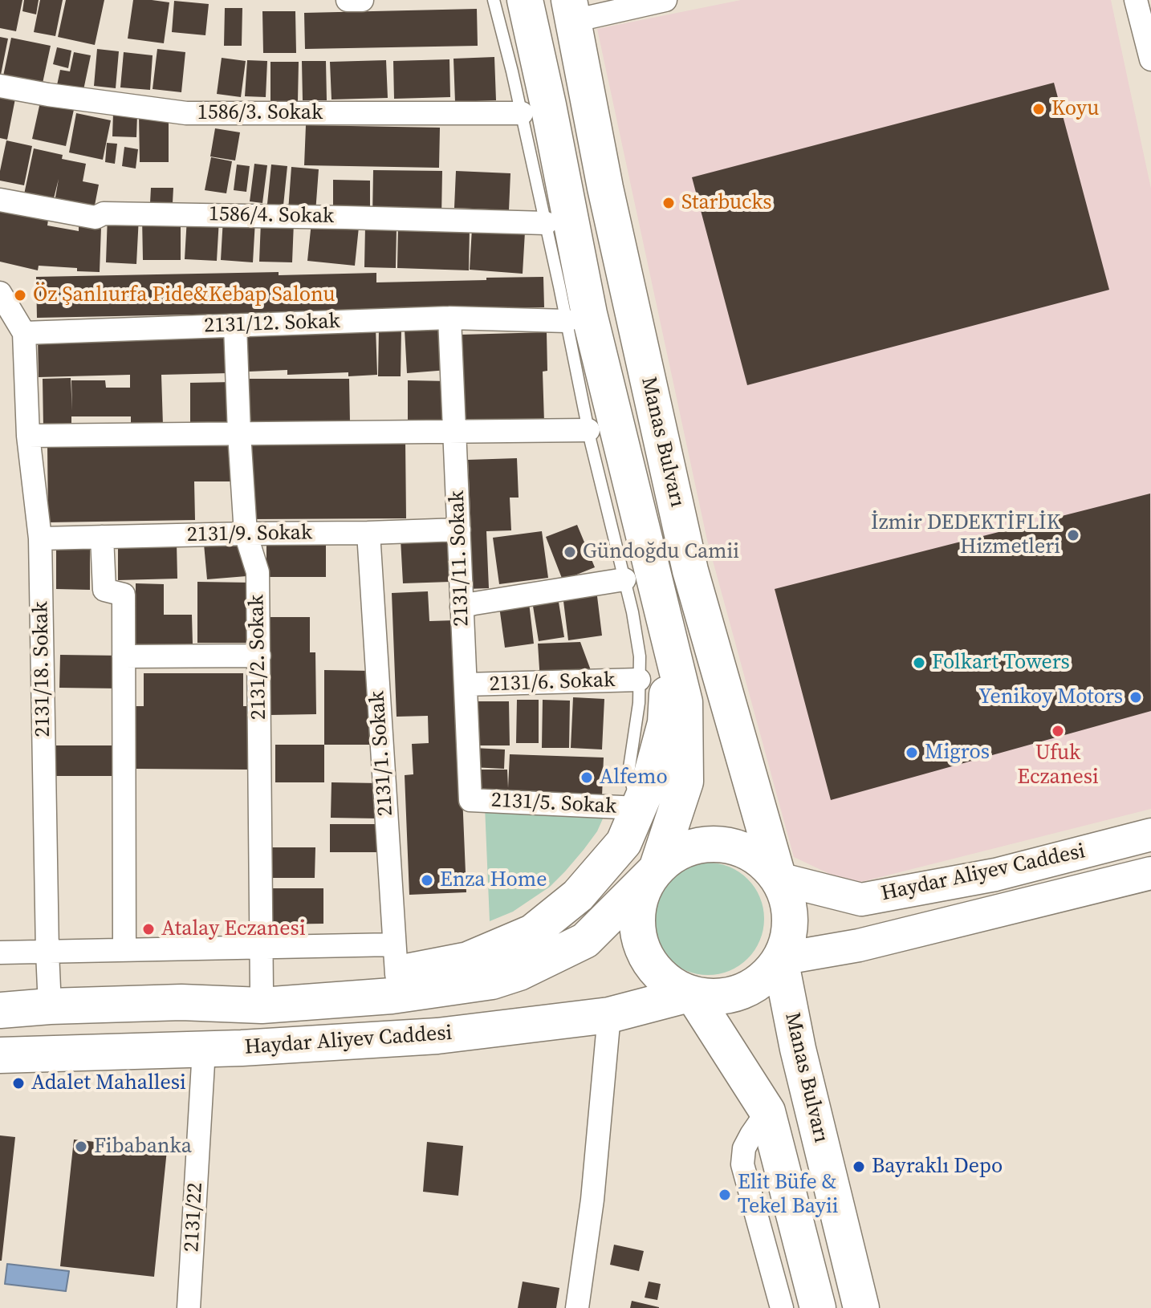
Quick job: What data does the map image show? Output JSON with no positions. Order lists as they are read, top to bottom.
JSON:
{
  "streets": {
    "main road": ["Manas Bulvarı", "Haydar Aliyev Caddesi"],
    "street": [
      "1586/3. Sokak",
      "1586/4. Sokak",
      "2131/12. Sokak",
      "2131/9. Sokak",
      "2131/11. Sokak",
      "2131/2. Sokak",
      "2131/18. Sokak",
      "2131/6. Sokak",
      "2131/1. Sokak",
      "2131/5. Sokak",
      "2131/22"
    ]
  },
  "crossings": [
    ["2131/12. Sokak", "2131/11. Sokak"],
    ["2131/12. Sokak", "2131/2. Sokak"],
    ["2131/12. Sokak", "2131/18. Sokak"],
    ["Manas Bulvarı", "Haydar Aliyev Caddesi"],
    ["2131/9. Sokak", "2131/11. Sokak"],
    ["2131/9. Sokak", "2131/2. Sokak"],
    ["2131/9. Sokak", "2131/18. Sokak"],
    ["2131/9. Sokak", "2131/1. Sokak"],
    ["2131/11. Sokak", "2131/6. Sokak"],
    ["2131/11. Sokak", "2131/5. Sokak"],
    ["2131/18. Sokak", "Haydar Aliyev Caddesi"],
    ["Haydar Aliyev Caddesi", "2131/22"]
  ],
  "places": [
    "Koyu",
    "Starbucks",
    "Öz Şanlıurfa Pide&Kebap Salonu",
    "İzmir DEDEKTİFLİK Hizmetleri",
    "Gündoğdu Camii",
    "Folkart Towers",
    "Yenikoy Motors",
    "Ufuk Eczanesi",
    "Migros",
    "Alfemo",
    "Enza Home",
    "Atalay Eczanesi",
    "Adalet Mahallesi",
    "Fibabanka",
    "Bayraklı Depo",
    "Elit Büfe & Tekel Bayii"
  ]
}
